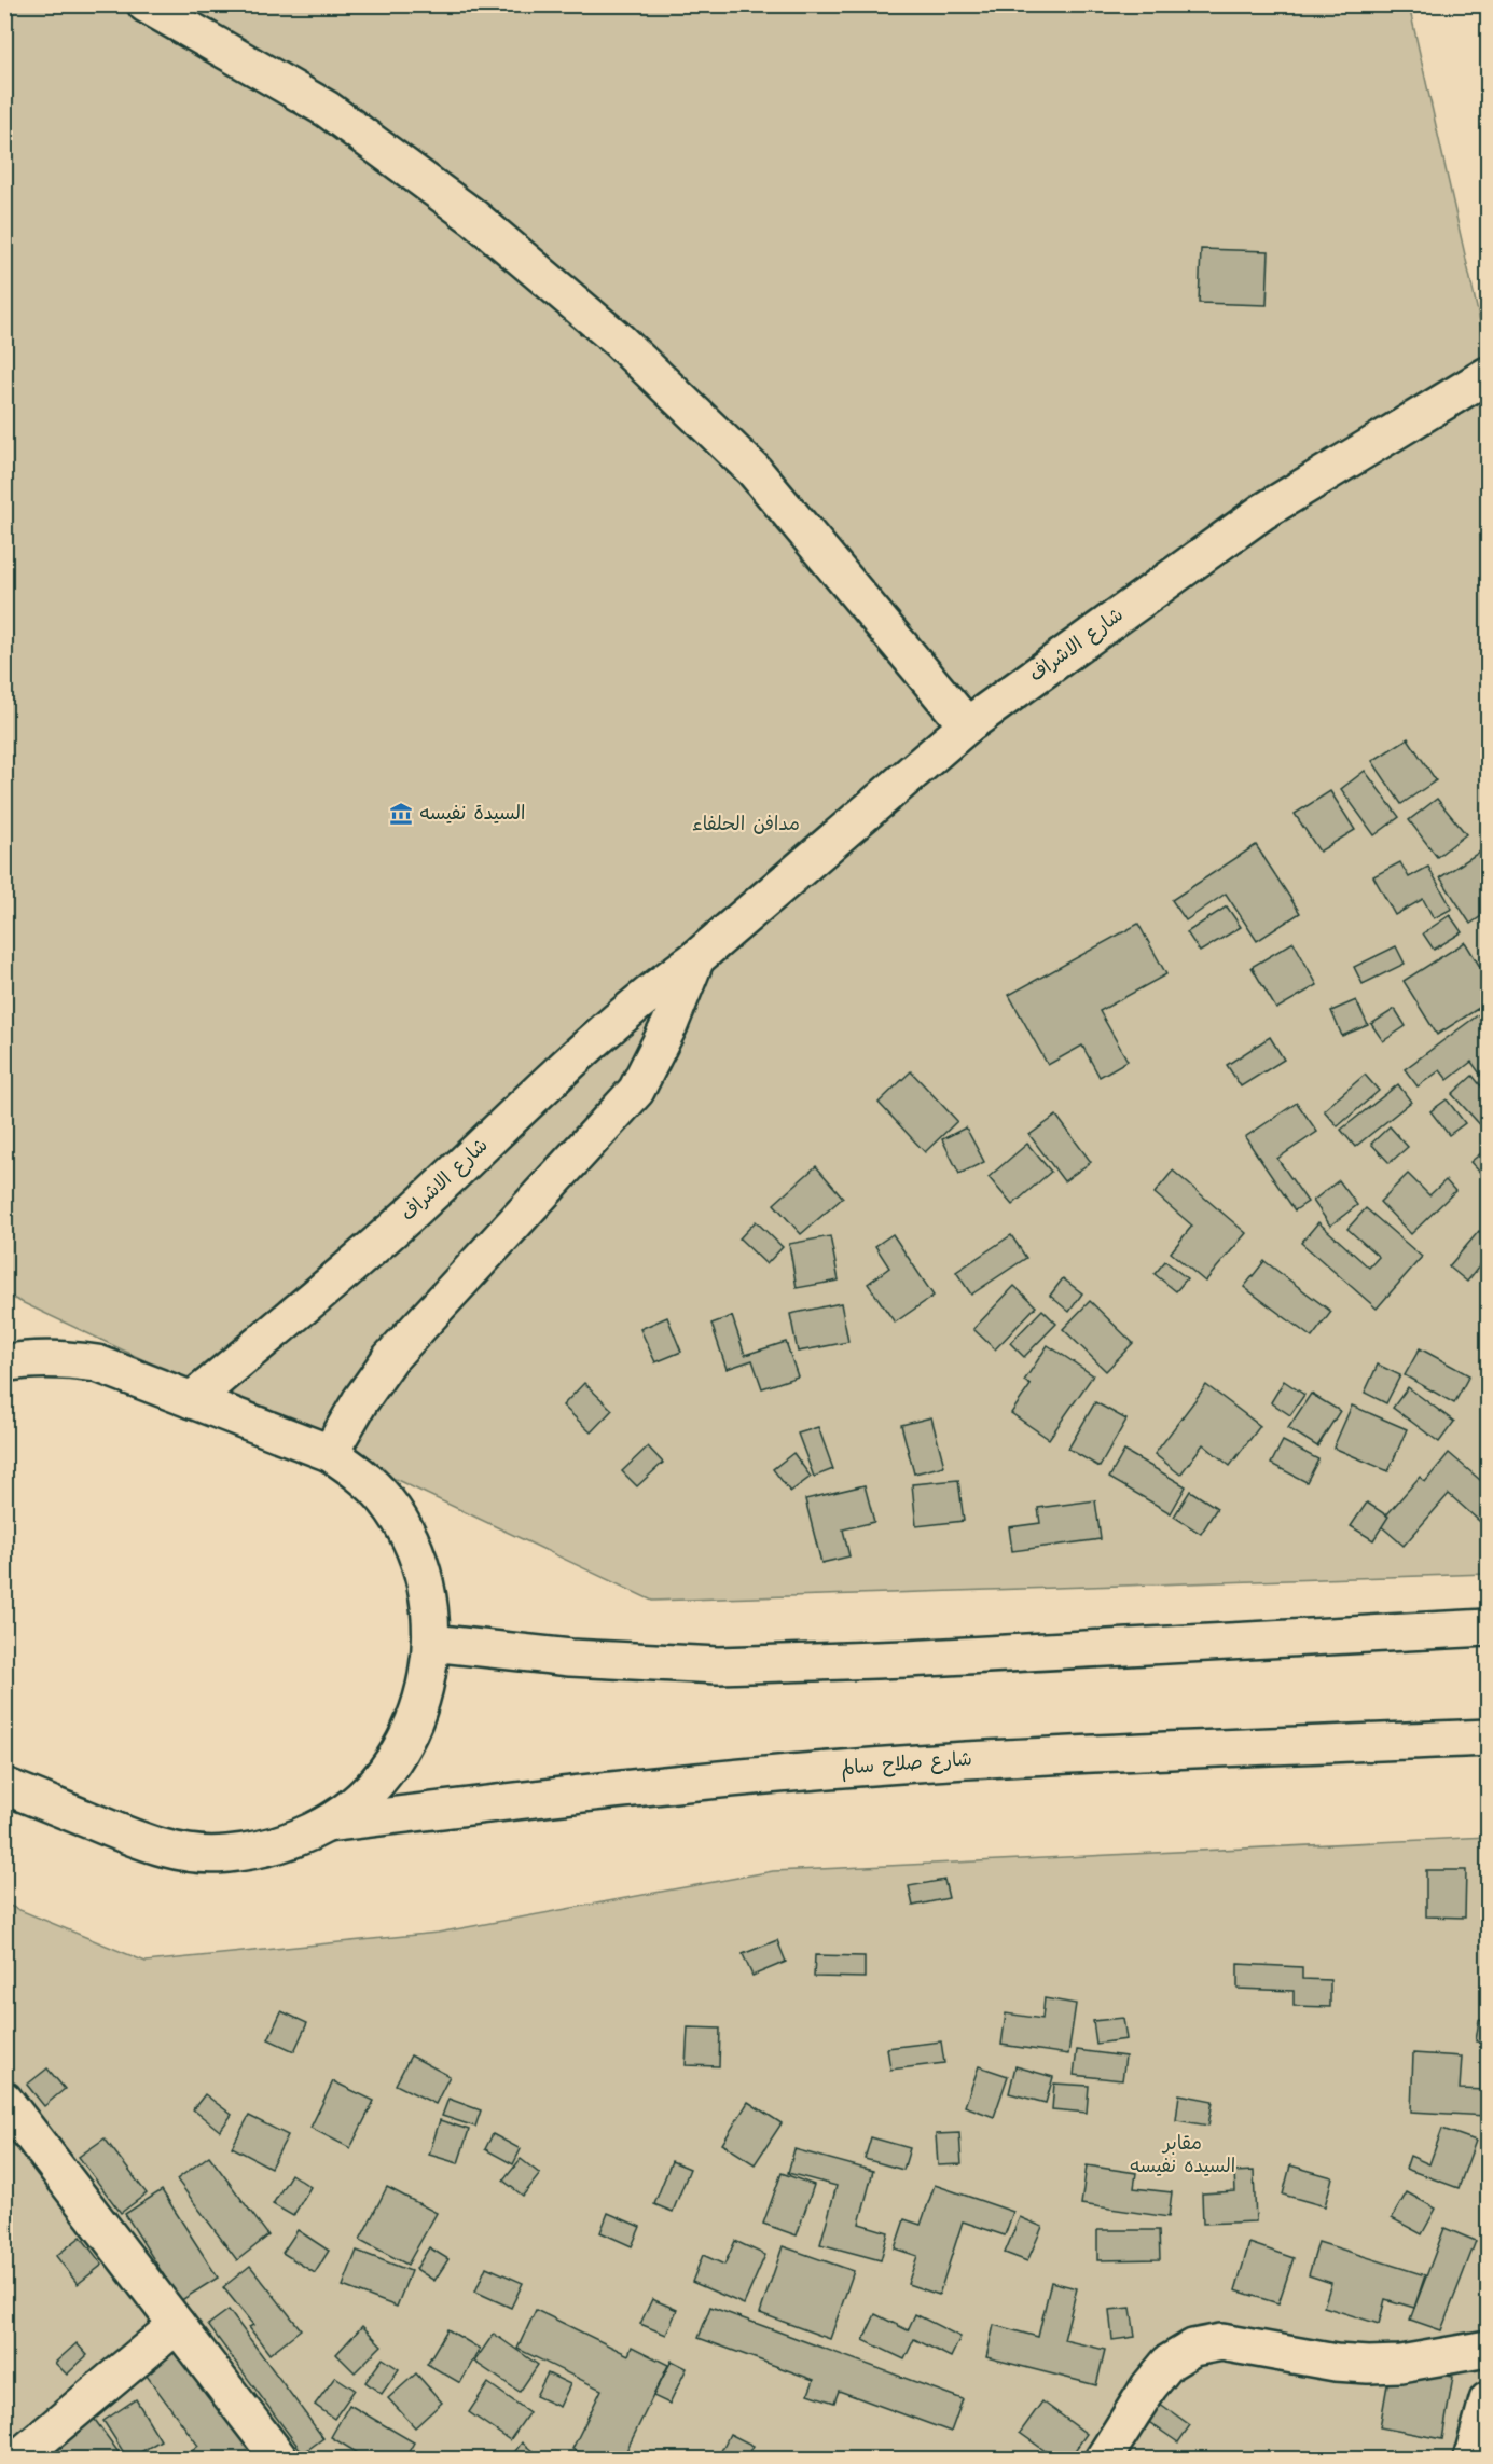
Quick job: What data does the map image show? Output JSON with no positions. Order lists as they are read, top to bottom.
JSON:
{
  "streets": {
    "street": ["شارع الاشراف", "شارع صلاح سالم"]
  },
  "parks": ["مدافن الحلفاء", "مقابر السيده نفيسه"],
  "places": {
    "museum": ["السيدة نفيسه"]
  }
}
